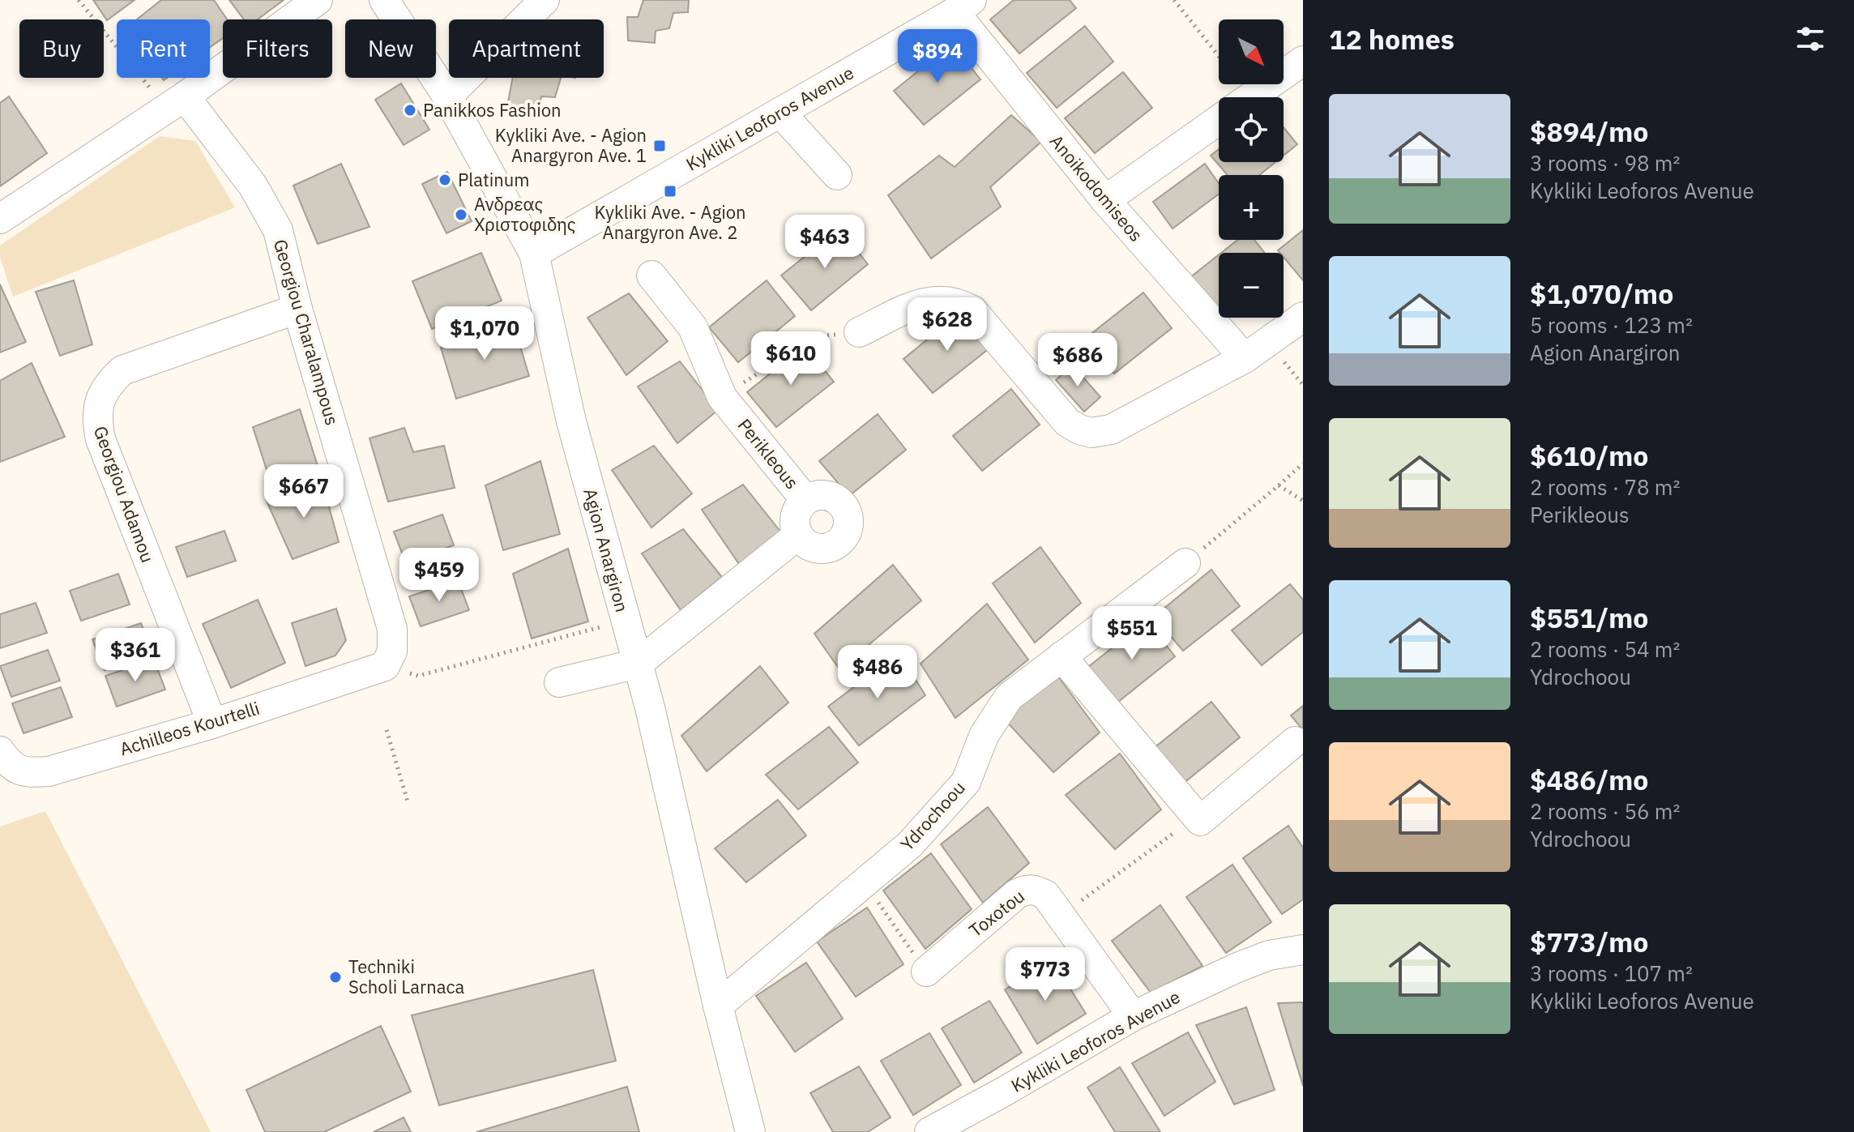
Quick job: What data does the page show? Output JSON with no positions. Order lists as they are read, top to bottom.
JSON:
{
  "streets": {
    "street": [
      "Kykliki Leoforos Avenue",
      "Anoikodomiseos",
      "Georgiou Charalampous",
      "Perikleous",
      "Georgiou Adamou",
      "Agion Anargiron",
      "Achilleos Kourtelli",
      "Ydrochoou",
      "Toxotou"
    ]
  },
  "crossings": [
    ["Kykliki Leoforos Avenue", "Anoikodomiseos"],
    ["Kykliki Leoforos Avenue", "Agion Anargiron"],
    ["Kykliki Leoforos Avenue", "Toxotou"],
    ["Georgiou Charalampous", "Georgiou Adamou"],
    ["Georgiou Charalampous", "Achilleos Kourtelli"],
    ["Georgiou Adamou", "Achilleos Kourtelli"],
    ["Agion Anargiron", "Ydrochoou"]
  ],
  "places": {
    "other": [
      "Panikkos Fashion",
      "Platinum",
      "Ανδρεας Χριστοφιδης",
      "Techniki Scholi Larnaca"
    ],
    "transit": ["Kykliki Ave. - Agion Anargyron Ave. 1", "Kykliki Ave. - Agion Anargyron Ave. 2"]
  },
  "north": "bottom right",
  "page": {
    "heading": "12 homes",
    "map_buttons": ["+", "−"],
    "chip": [
      "Buy",
      "Rent",
      "Filters",
      "New",
      "Apartment"
    ],
    "price": [
      "$894",
      "$463",
      "$628",
      "$1,070",
      "$610",
      "$686",
      "$667",
      "$459",
      "$551",
      "$361",
      "$486",
      "$773"
    ],
    "list": [
      {
        "name": "$894/mo",
        "note": "3 rooms · 98 m² · Kykliki Leoforos Avenue"
      },
      {
        "name": "$1,070/mo",
        "note": "5 rooms · 123 m² · Agion Anargiron"
      },
      {
        "name": "$610/mo",
        "note": "2 rooms · 78 m² · Perikleous"
      },
      {
        "name": "$551/mo",
        "note": "2 rooms · 54 m² · Ydrochoou"
      },
      {
        "name": "$486/mo",
        "note": "2 rooms · 56 m² · Ydrochoou"
      },
      {
        "name": "$773/mo",
        "note": "3 rooms · 107 m² · Kykliki Leoforos Avenue"
      }
    ]
  }
}
